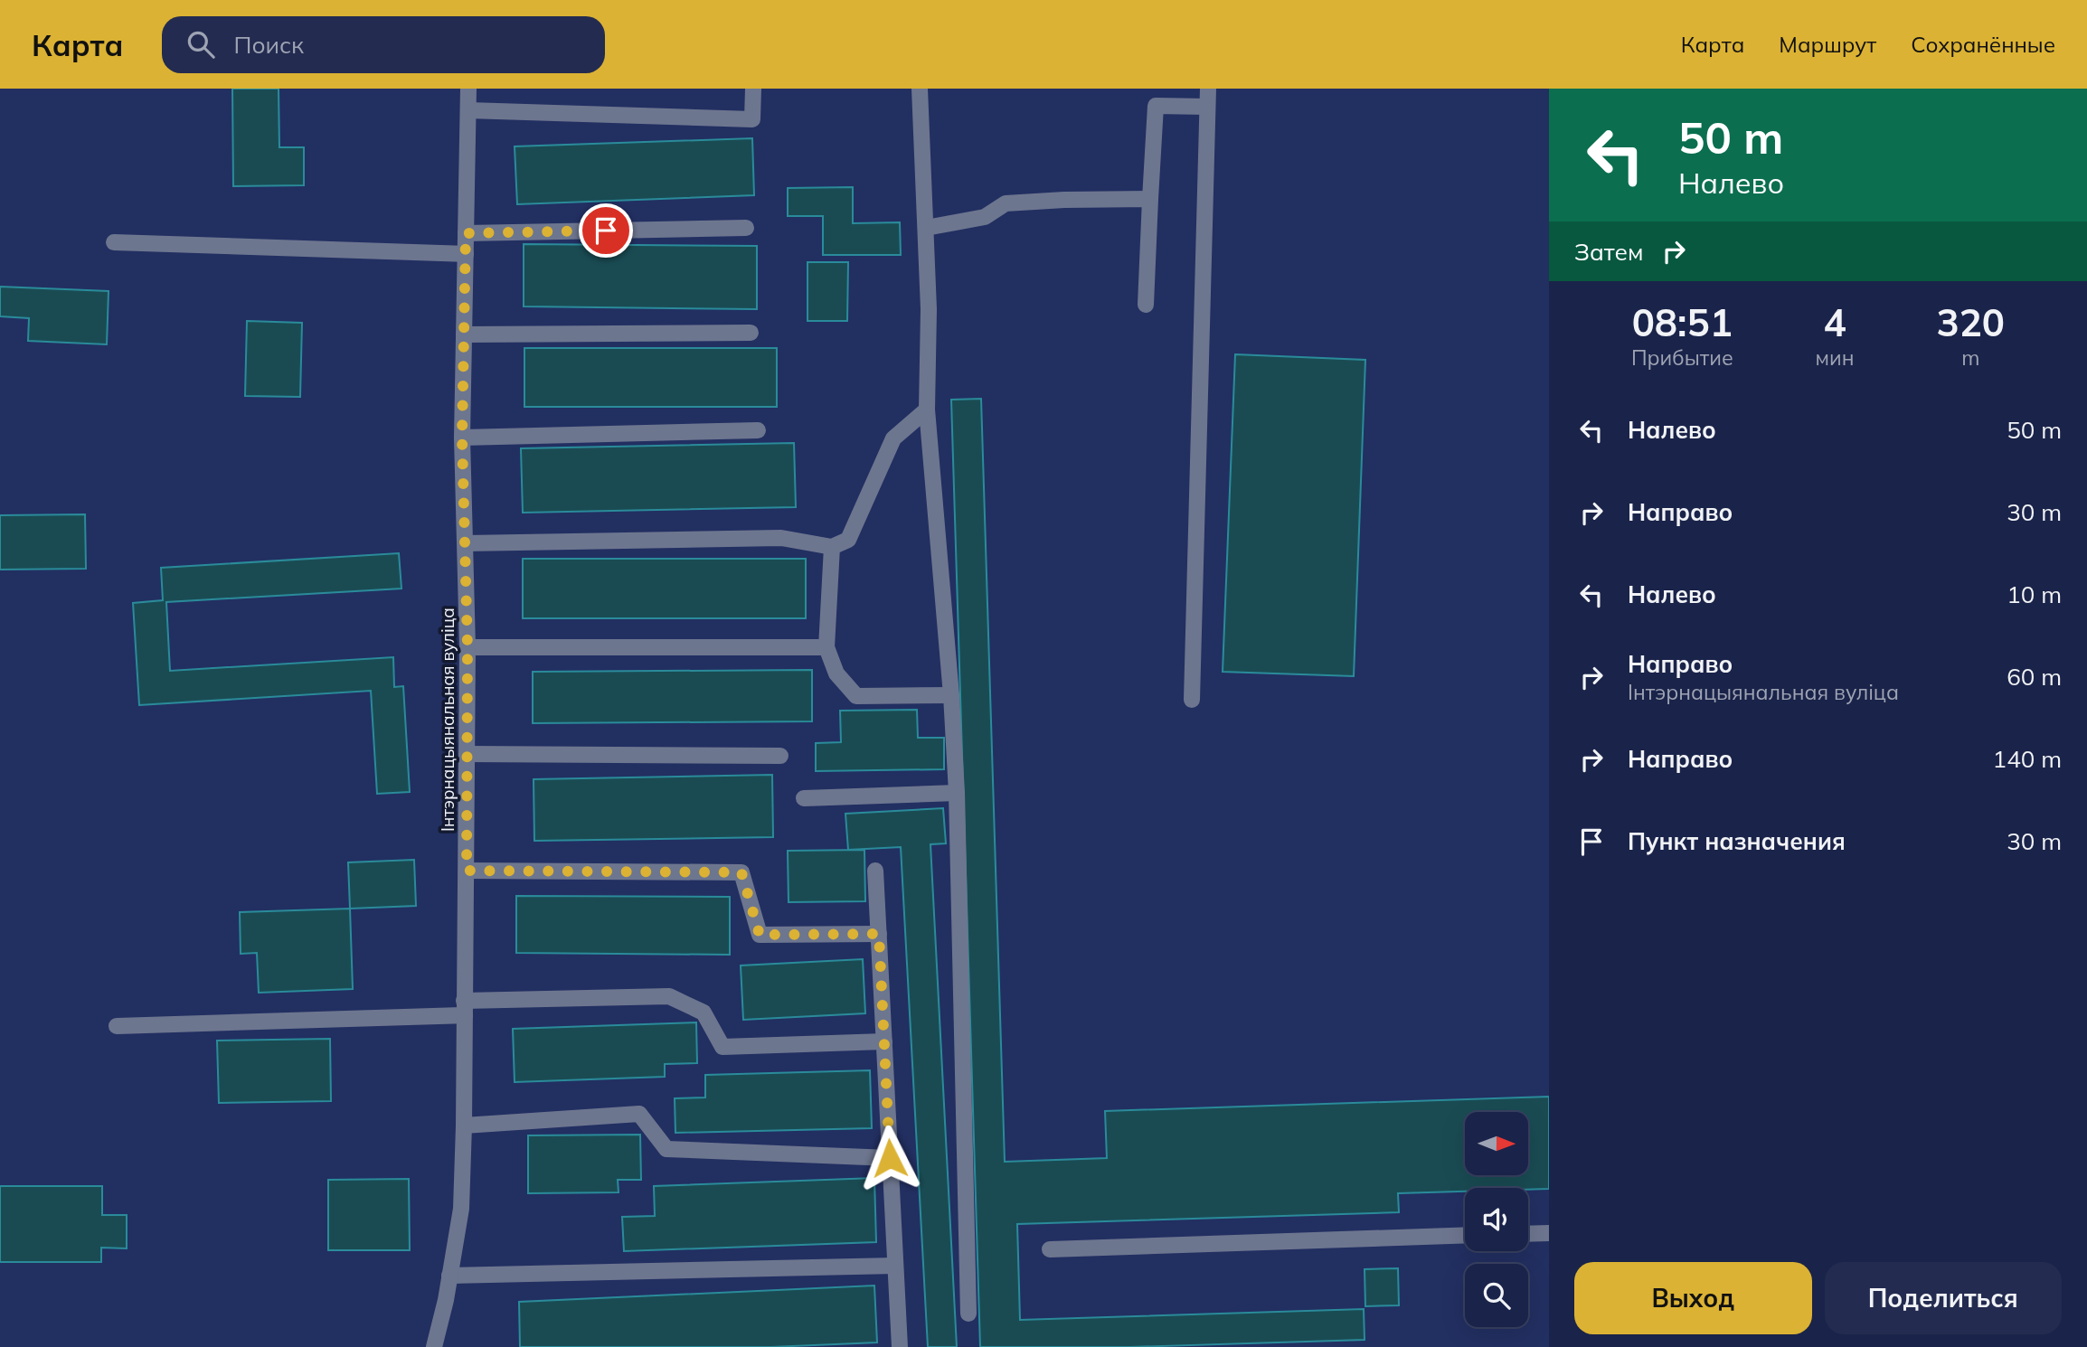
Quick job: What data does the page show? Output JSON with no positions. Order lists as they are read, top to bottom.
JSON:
{
  "streets": {
    "street": ["Інтэрнацыянальная вуліца"]
  },
  "north": "right",
  "page": {
    "header": "Карта",
    "search": "Поиск",
    "nav": ["Карта", "Маршрут", "Сохранённые"],
    "turn": ["50 m", "Налево"],
    "then": "Затем",
    "eta": [
      "08:51",
      "Прибытие",
      "4",
      "мин",
      "320",
      "m"
    ],
    "list": [
      {
        "name": "Налево",
        "value": "50 m"
      },
      {
        "name": "Направо",
        "value": "30 m"
      },
      {
        "name": "Налево",
        "value": "10 m"
      },
      {
        "name": "Направо",
        "note": "Інтэрнацыянальная вуліца",
        "value": "60 m"
      },
      {
        "name": "Направо",
        "value": "140 m"
      },
      {
        "name": "Пункт назначения",
        "value": "30 m"
      }
    ],
    "buttons": ["Выход", "Поделиться"]
  }
}
